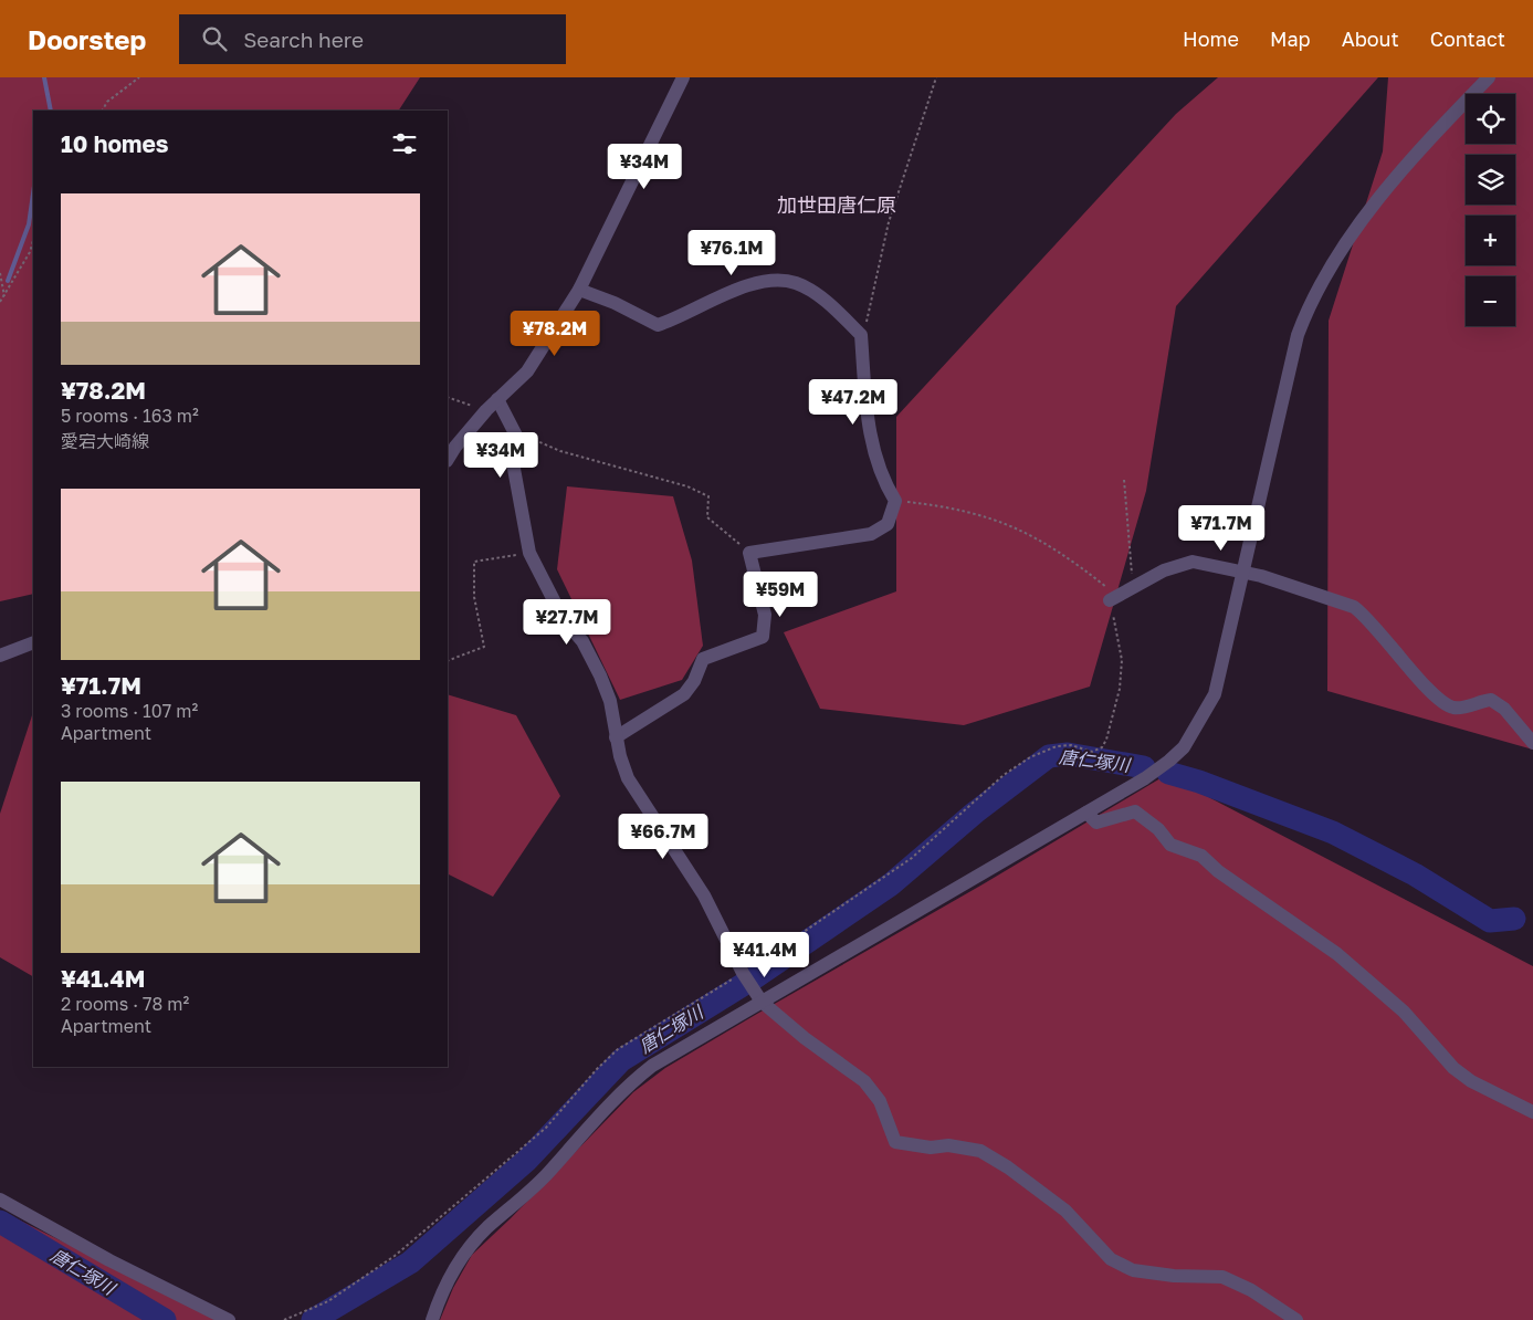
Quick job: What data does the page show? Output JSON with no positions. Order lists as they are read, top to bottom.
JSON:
{
  "districts": ["加世田唐仁原"],
  "water": ["唐仁塚川"],
  "page": {
    "header": "Doorstep",
    "search": "Search here",
    "nav": [
      "Home",
      "Map",
      "About",
      "Contact"
    ],
    "map_buttons": ["+", "−"],
    "heading": "10 homes",
    "price": [
      "¥34M",
      "¥76.1M",
      "¥78.2M",
      "¥47.2M",
      "¥34M",
      "¥71.7M",
      "¥59M",
      "¥27.7M",
      "¥66.7M",
      "¥41.4M"
    ],
    "list": [
      {
        "name": "¥78.2M",
        "note": "5 rooms · 163 m² · 愛宕大崎線"
      },
      {
        "name": "¥71.7M",
        "note": "3 rooms · 107 m² · Apartment"
      },
      {
        "name": "¥41.4M",
        "note": "2 rooms · 78 m² · Apartment"
      }
    ]
  }
}
